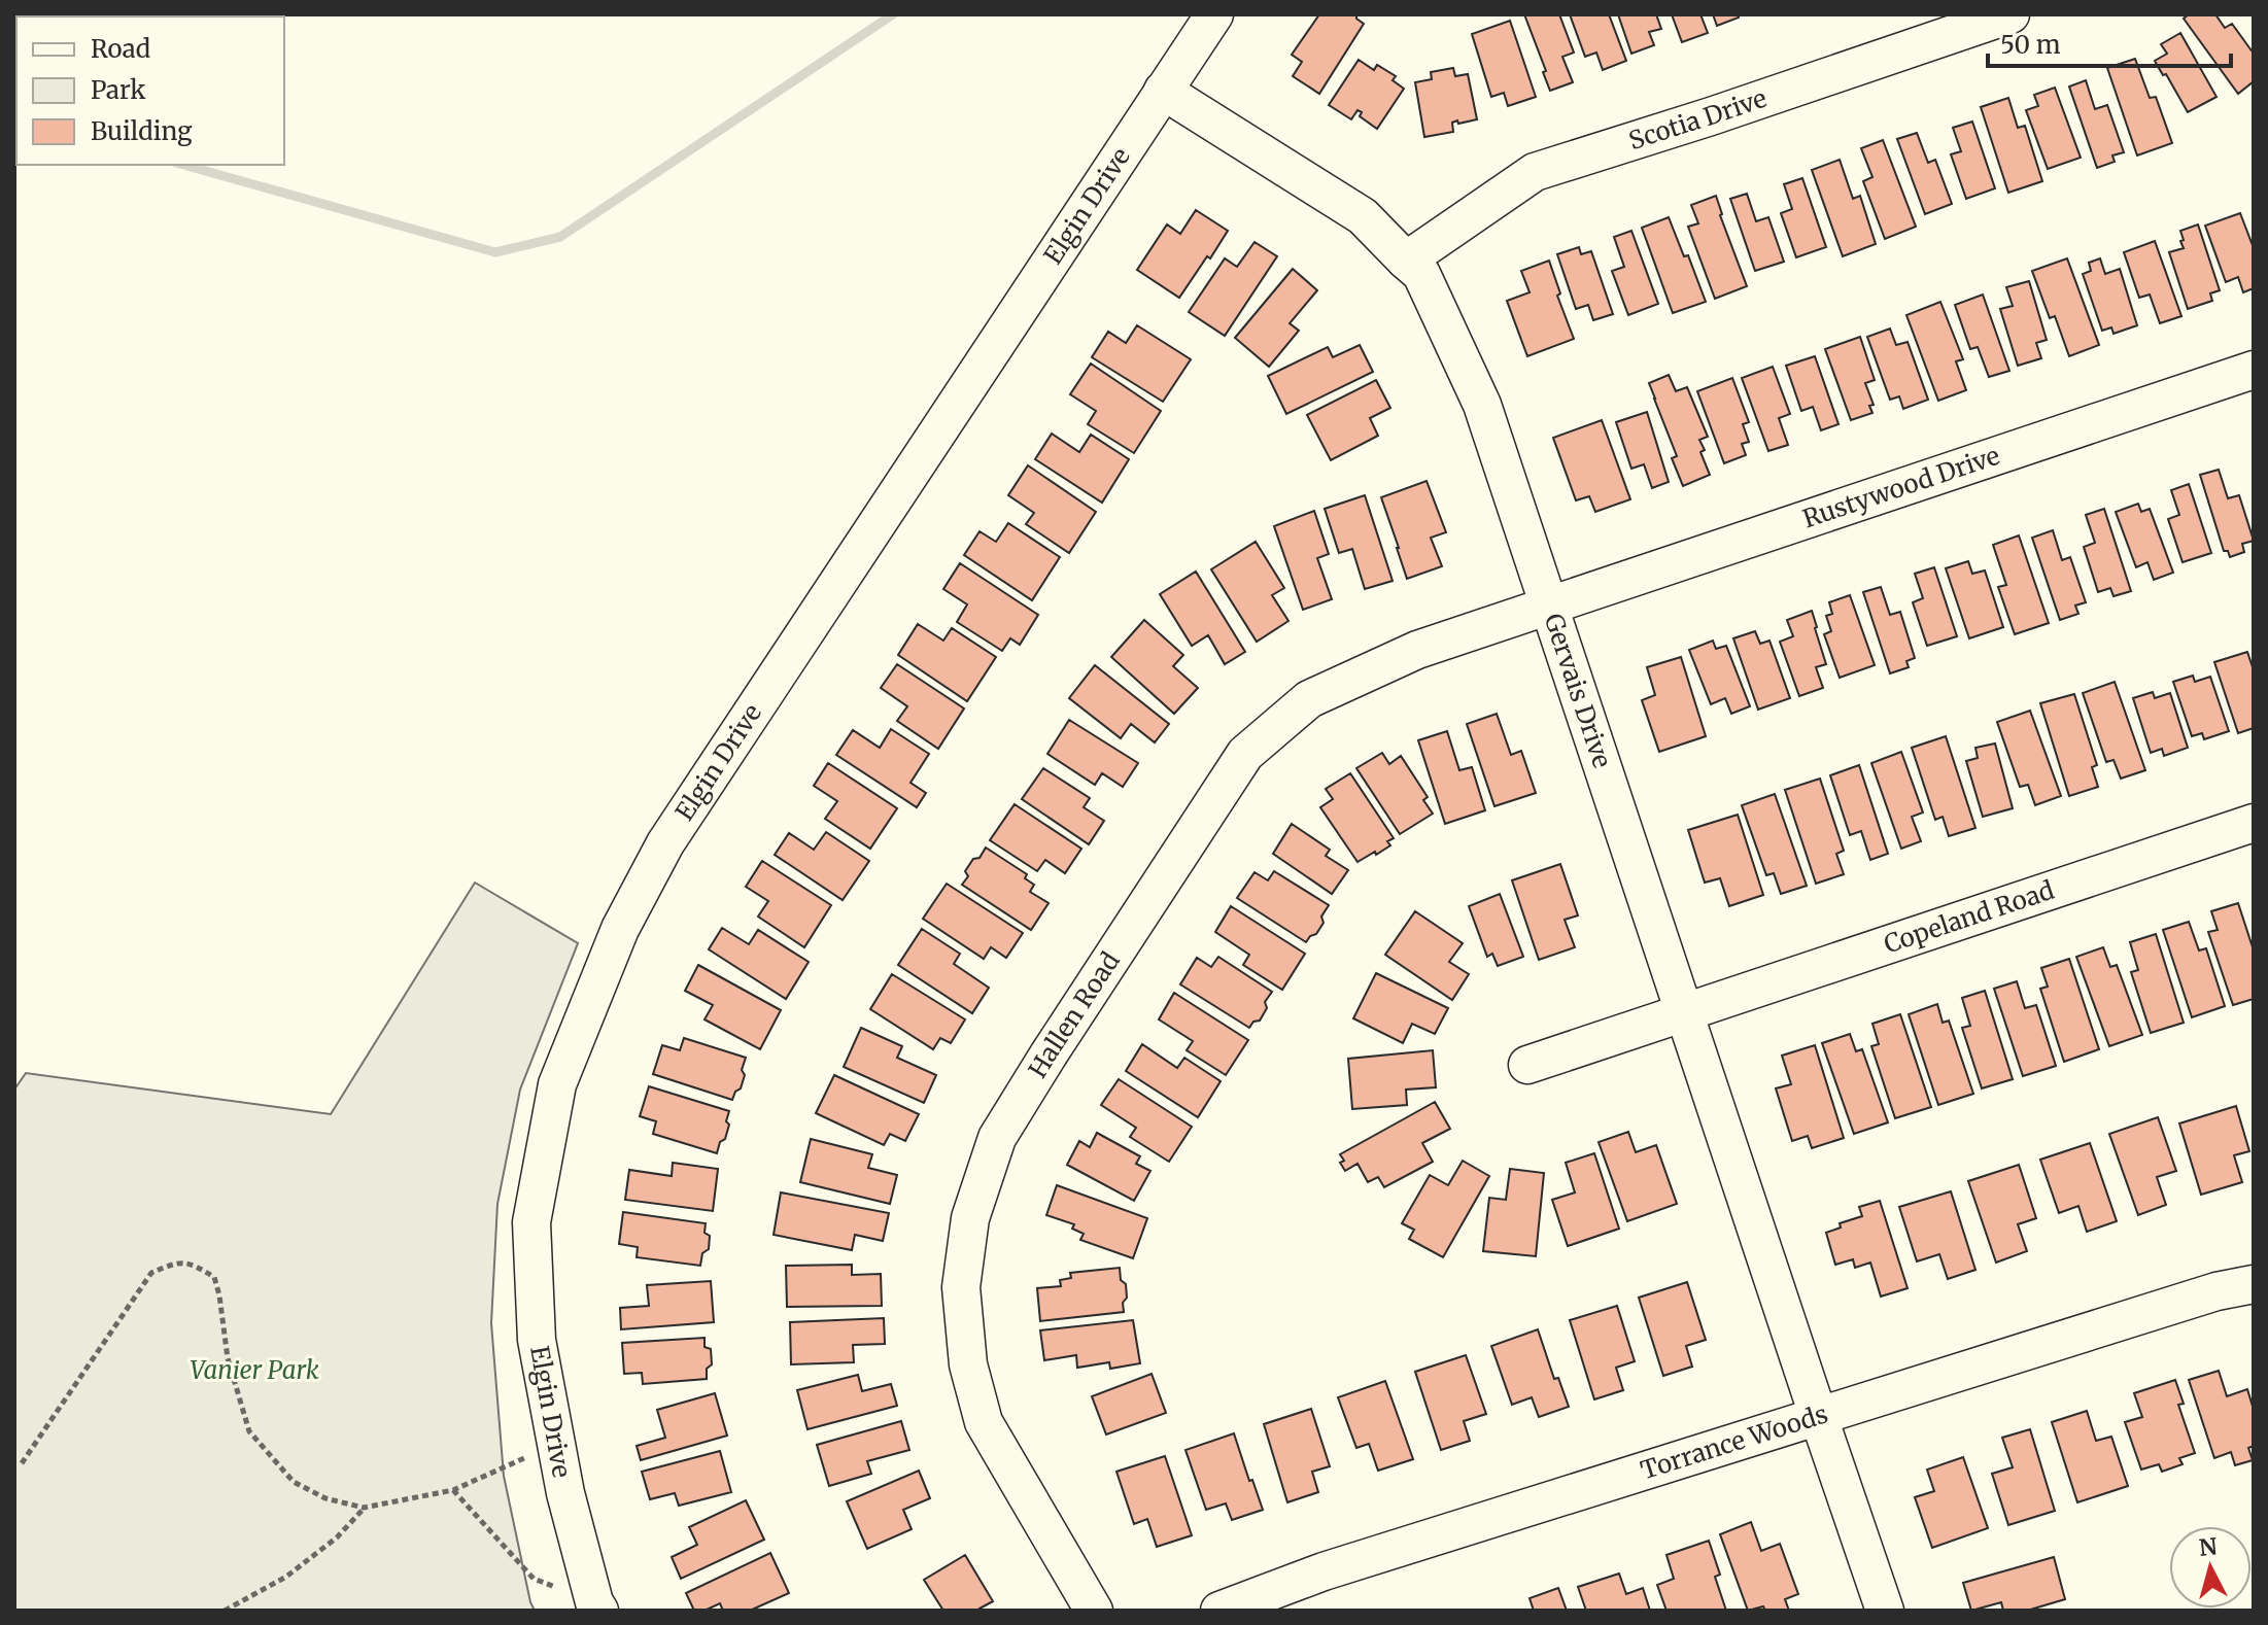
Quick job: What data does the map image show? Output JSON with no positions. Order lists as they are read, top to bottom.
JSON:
{
  "streets": {
    "street": [
      "Scotia Drive",
      "Elgin Drive",
      "Rustywood Drive",
      "Gervais Drive",
      "Copeland Road",
      "Hallen Road",
      "Torrance Woods"
    ]
  },
  "crossings": [
    ["Scotia Drive", "Gervais Drive"],
    ["Elgin Drive", "Gervais Drive"],
    ["Rustywood Drive", "Gervais Drive"],
    ["Rustywood Drive", "Hallen Road"],
    ["Gervais Drive", "Copeland Road"],
    ["Gervais Drive", "Hallen Road"],
    ["Gervais Drive", "Torrance Woods"]
  ],
  "parks": ["Vanier Park"],
  "legend": ["Road", "Park", "Building"],
  "scale_bar": "50 m",
  "north": "top"
}
